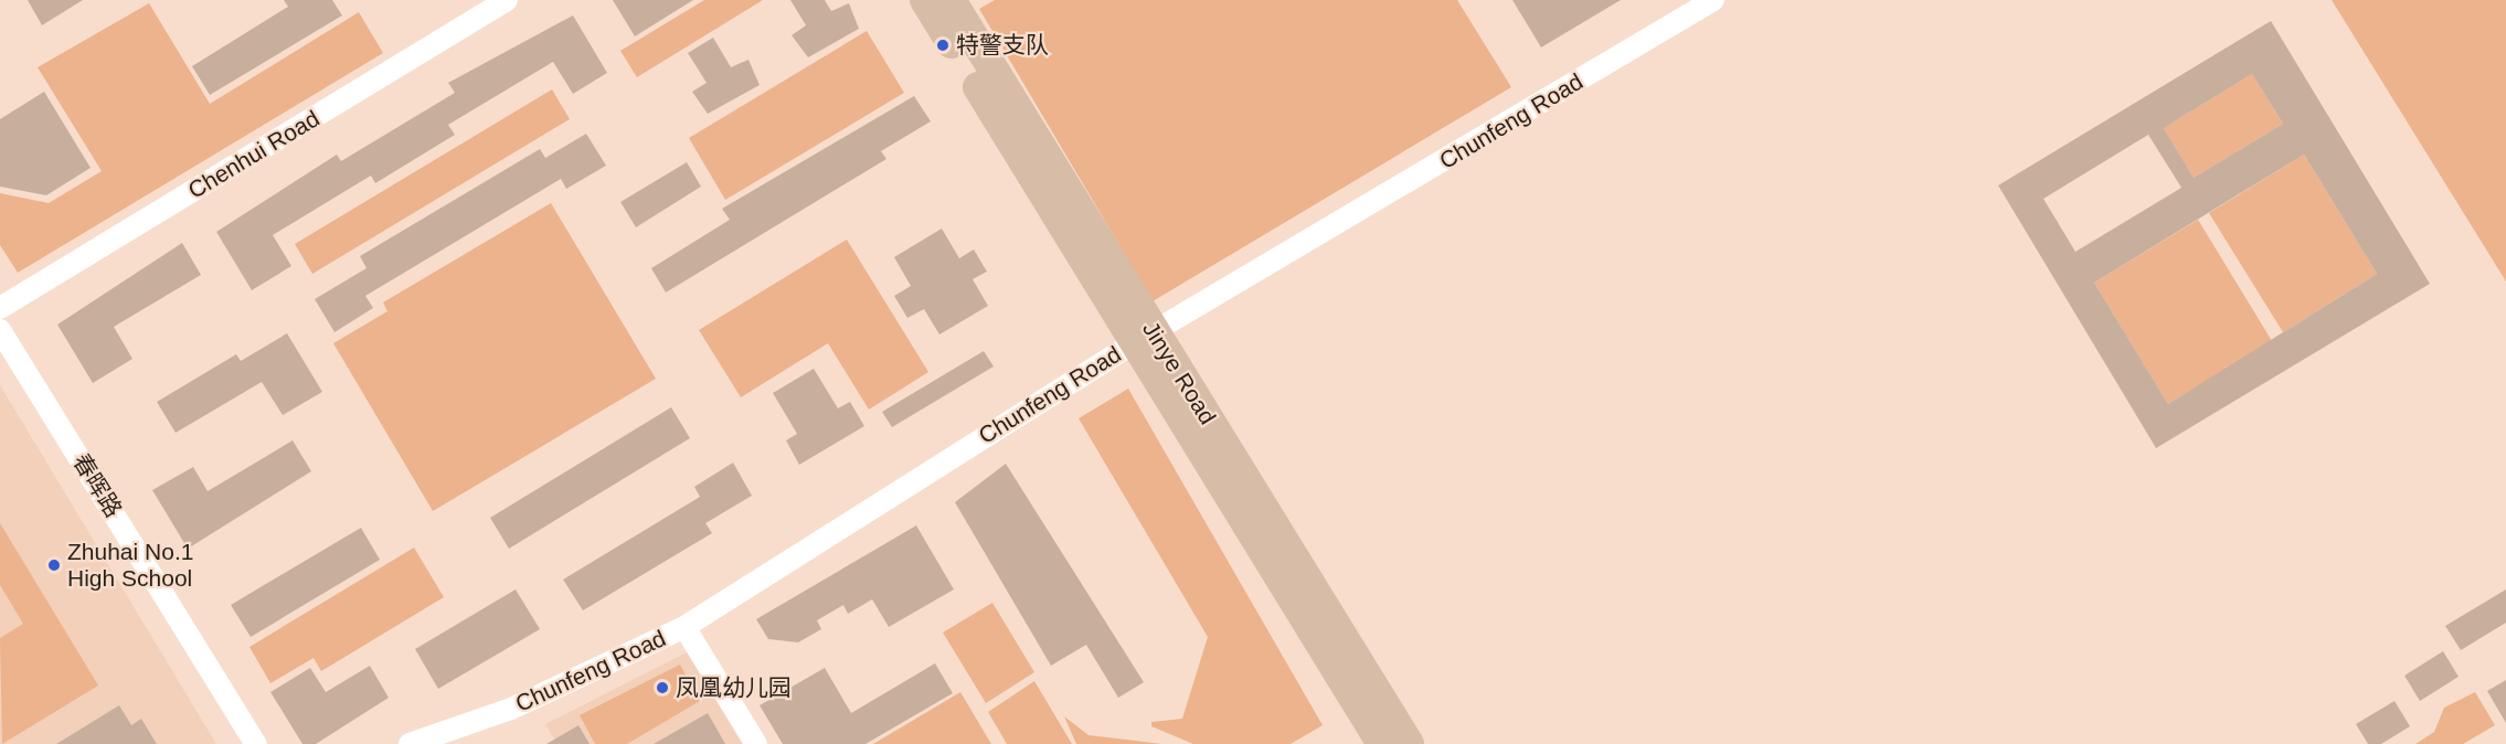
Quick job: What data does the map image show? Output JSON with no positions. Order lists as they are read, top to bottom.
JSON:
{
  "streets": {
    "main road": ["Jinye Road"],
    "street": ["Chunfeng Road", "Chenhui Road", "春晖路"]
  },
  "crossings": [
    ["Chunfeng Road", "Jinye Road"]
  ],
  "places": ["特警支队", "Zhuhai No.1 High School", "凤凰幼儿园"]
}
